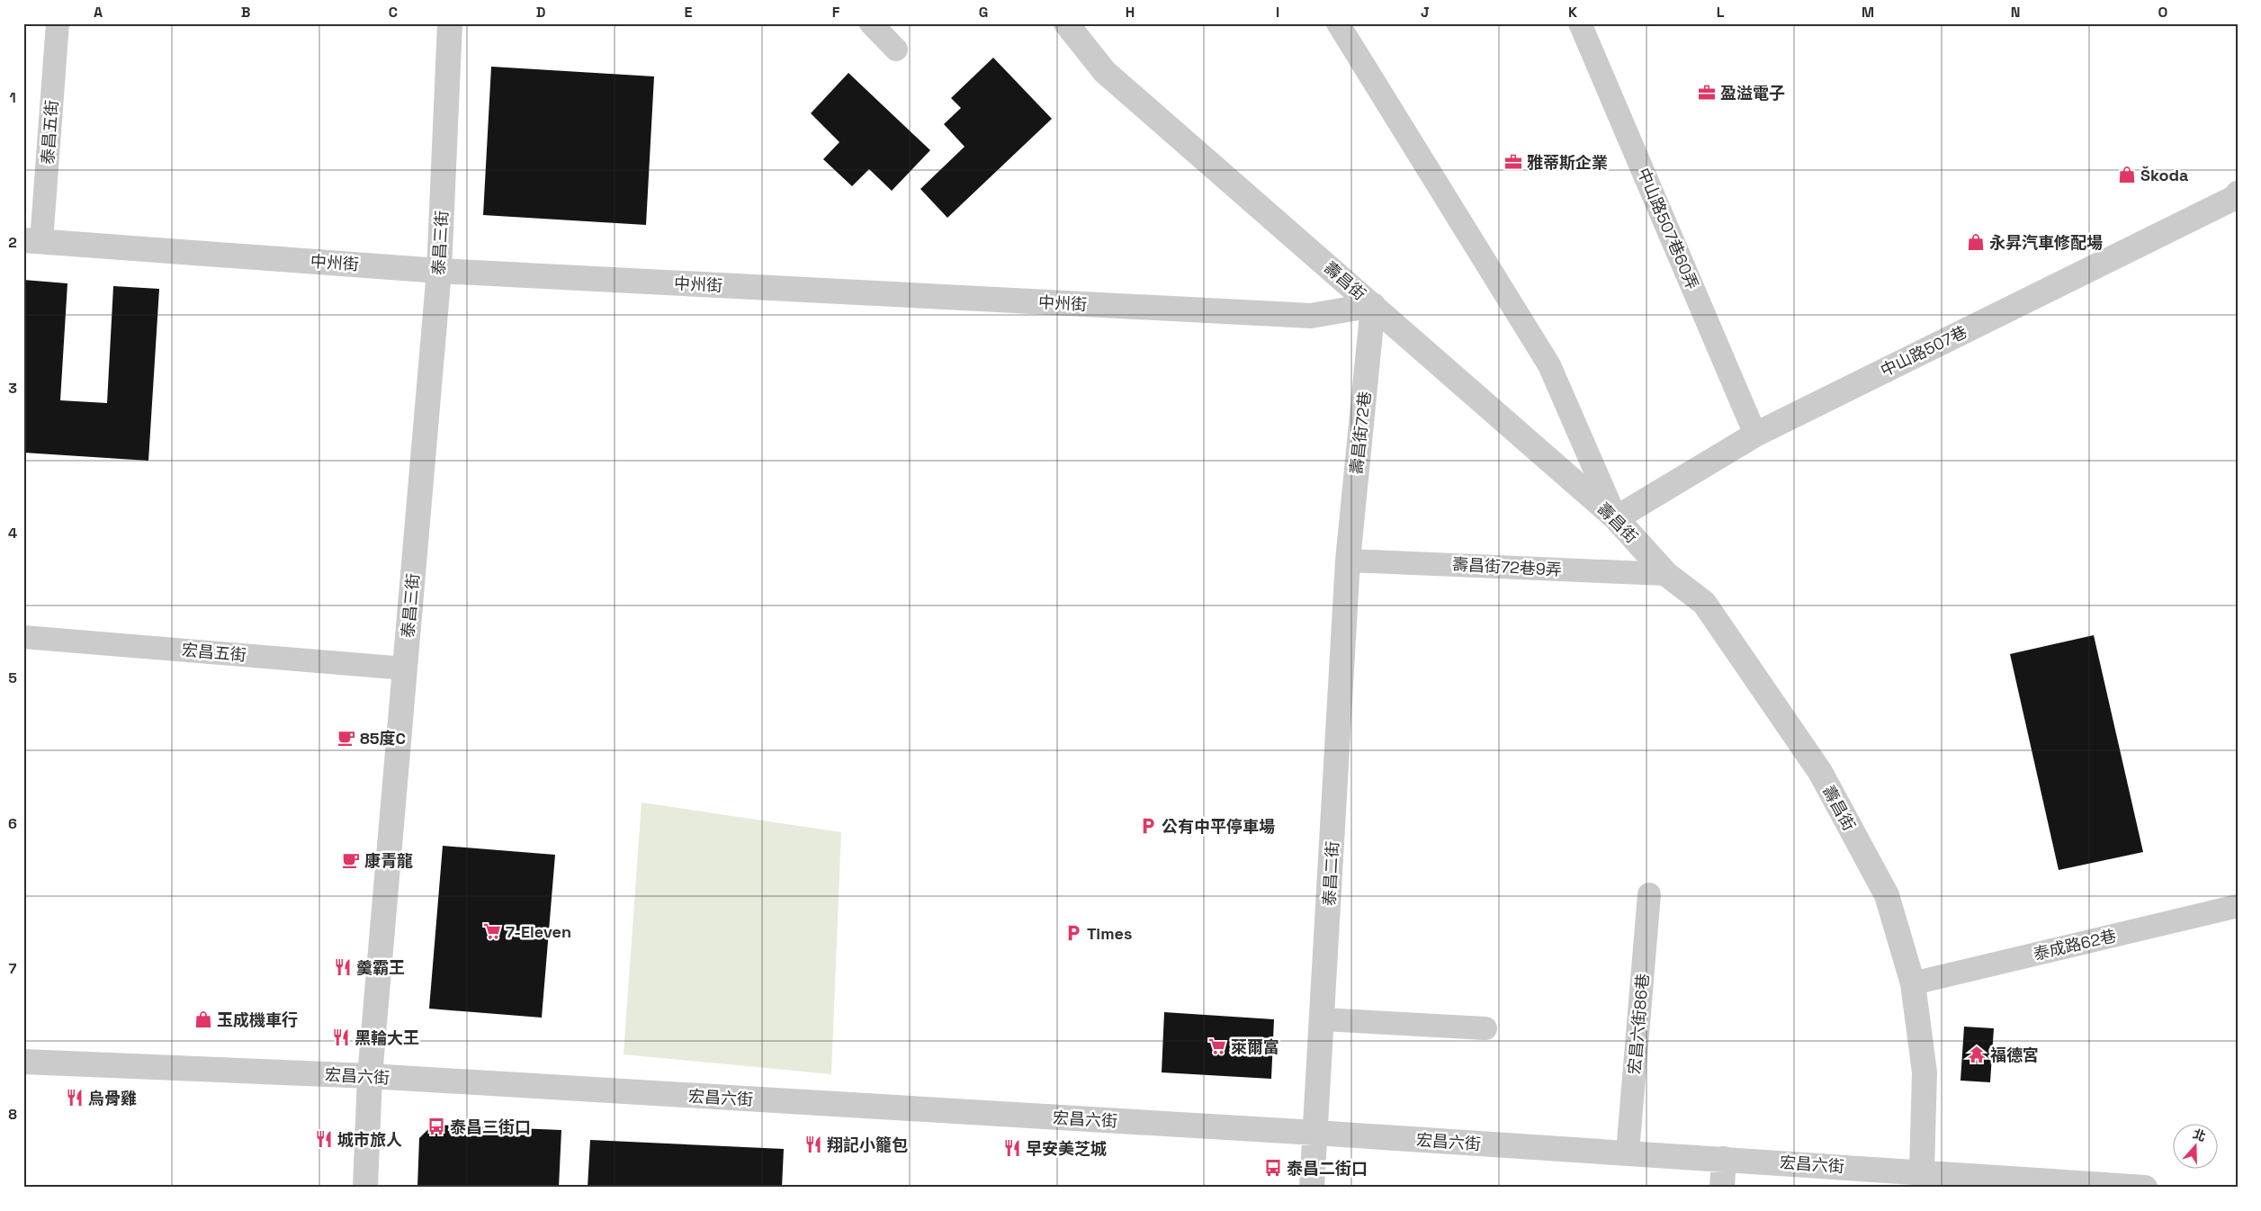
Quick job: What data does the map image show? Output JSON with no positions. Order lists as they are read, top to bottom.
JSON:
{
  "streets": {
    "street": [
      "泰昌三街",
      "中州街",
      "壽昌街",
      "中山路507巷",
      "壽昌街72巷",
      "泰昌二街",
      "宏昌六街"
    ],
    "lane": [
      "泰昌五街",
      "中山路507巷60弄",
      "壽昌街72巷9弄",
      "宏昌五街",
      "泰成路62巷",
      "宏昌六街86巷"
    ]
  },
  "crossings": [
    ["泰昌五街", "中州街"],
    ["中山路507巷60弄", "中山路507巷"],
    ["泰昌三街", "中州街"],
    ["泰昌三街", "宏昌五街"],
    ["泰昌三街", "宏昌六街"],
    ["中州街", "壽昌街"],
    ["中州街", "壽昌街72巷"],
    ["壽昌街", "中山路507巷"],
    ["壽昌街", "壽昌街72巷"],
    ["壽昌街", "壽昌街72巷9弄"],
    ["壽昌街", "泰成路62巷"],
    ["壽昌街", "宏昌六街"],
    ["壽昌街72巷", "壽昌街72巷9弄"],
    ["壽昌街72巷", "泰昌二街"],
    ["壽昌街72巷9弄", "泰昌二街"],
    ["泰昌二街", "宏昌六街"],
    ["宏昌六街86巷", "宏昌六街"]
  ],
  "places": {
    "office": ["盈溢電子", "雅蒂斯企業"],
    "shop": ["Škoda", "永昇汽車修配場", "玉成機車行"],
    "cafe": ["85度C", "康青龍"],
    "parking": ["公有中平停車場", "Times"],
    "supermarket": ["7-Eleven", "萊爾富"],
    "restaurant": [
      "羹霸王",
      "黑輪大王",
      "烏骨雞",
      "城市旅人",
      "翔記小籠包",
      "早安美芝城"
    ],
    "temple": ["福德宮"],
    "bus stop": ["泰昌三街口", "泰昌二街口"]
  },
  "north": "top",
  "grid": {
    "columns": [
      "A",
      "B",
      "C",
      "D",
      "E",
      "F",
      "G",
      "H",
      "I",
      "J",
      "K",
      "L",
      "M",
      "N",
      "O"
    ],
    "rows": [
      "1",
      "2",
      "3",
      "4",
      "5",
      "6",
      "7",
      "8"
    ]
  }
}
